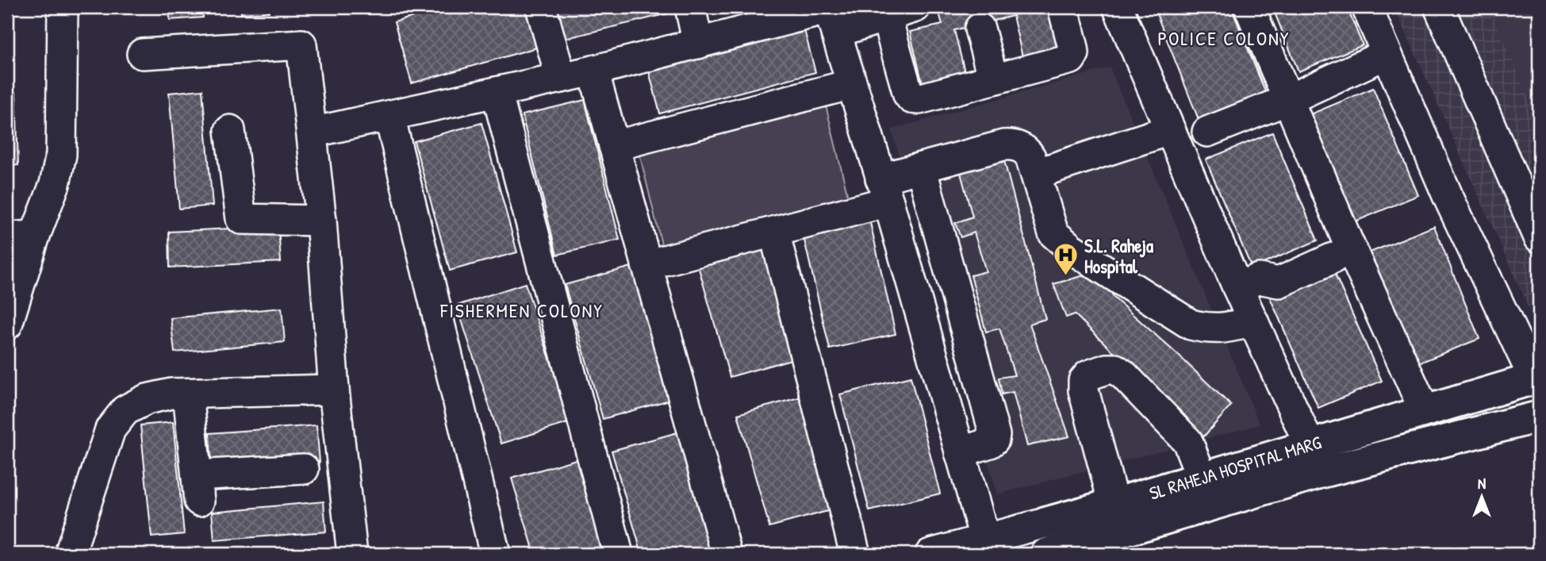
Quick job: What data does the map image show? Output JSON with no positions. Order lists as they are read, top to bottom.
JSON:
{
  "streets": {
    "main road": ["SL RAHEJA HOSPITAL MARG"]
  },
  "districts": ["POLICE COLONY", "FISHERMEN COLONY"],
  "places": {
    "hospital": ["S.L. Raheja Hospital"]
  },
  "north": "top"
}
